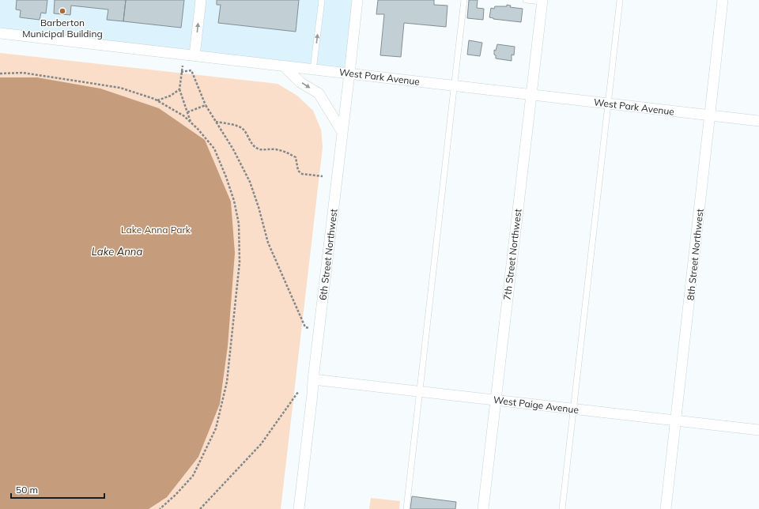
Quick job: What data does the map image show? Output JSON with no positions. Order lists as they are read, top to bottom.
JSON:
{
  "streets": {
    "street": [
      "West Park Avenue",
      "6th Street Northwest",
      "7th Street Northwest",
      "8th Street Northwest",
      "West Paige Avenue"
    ]
  },
  "crossings": [
    ["West Park Avenue", "6th Street Northwest"],
    ["West Park Avenue", "7th Street Northwest"],
    ["West Park Avenue", "8th Street Northwest"],
    ["6th Street Northwest", "West Paige Avenue"],
    ["7th Street Northwest", "West Paige Avenue"],
    ["8th Street Northwest", "West Paige Avenue"]
  ],
  "water": ["Lake Anna"],
  "parks": ["Lake Anna Park"],
  "places": ["Barberton Municipal Building"],
  "scale_bar": "50 m"
}
